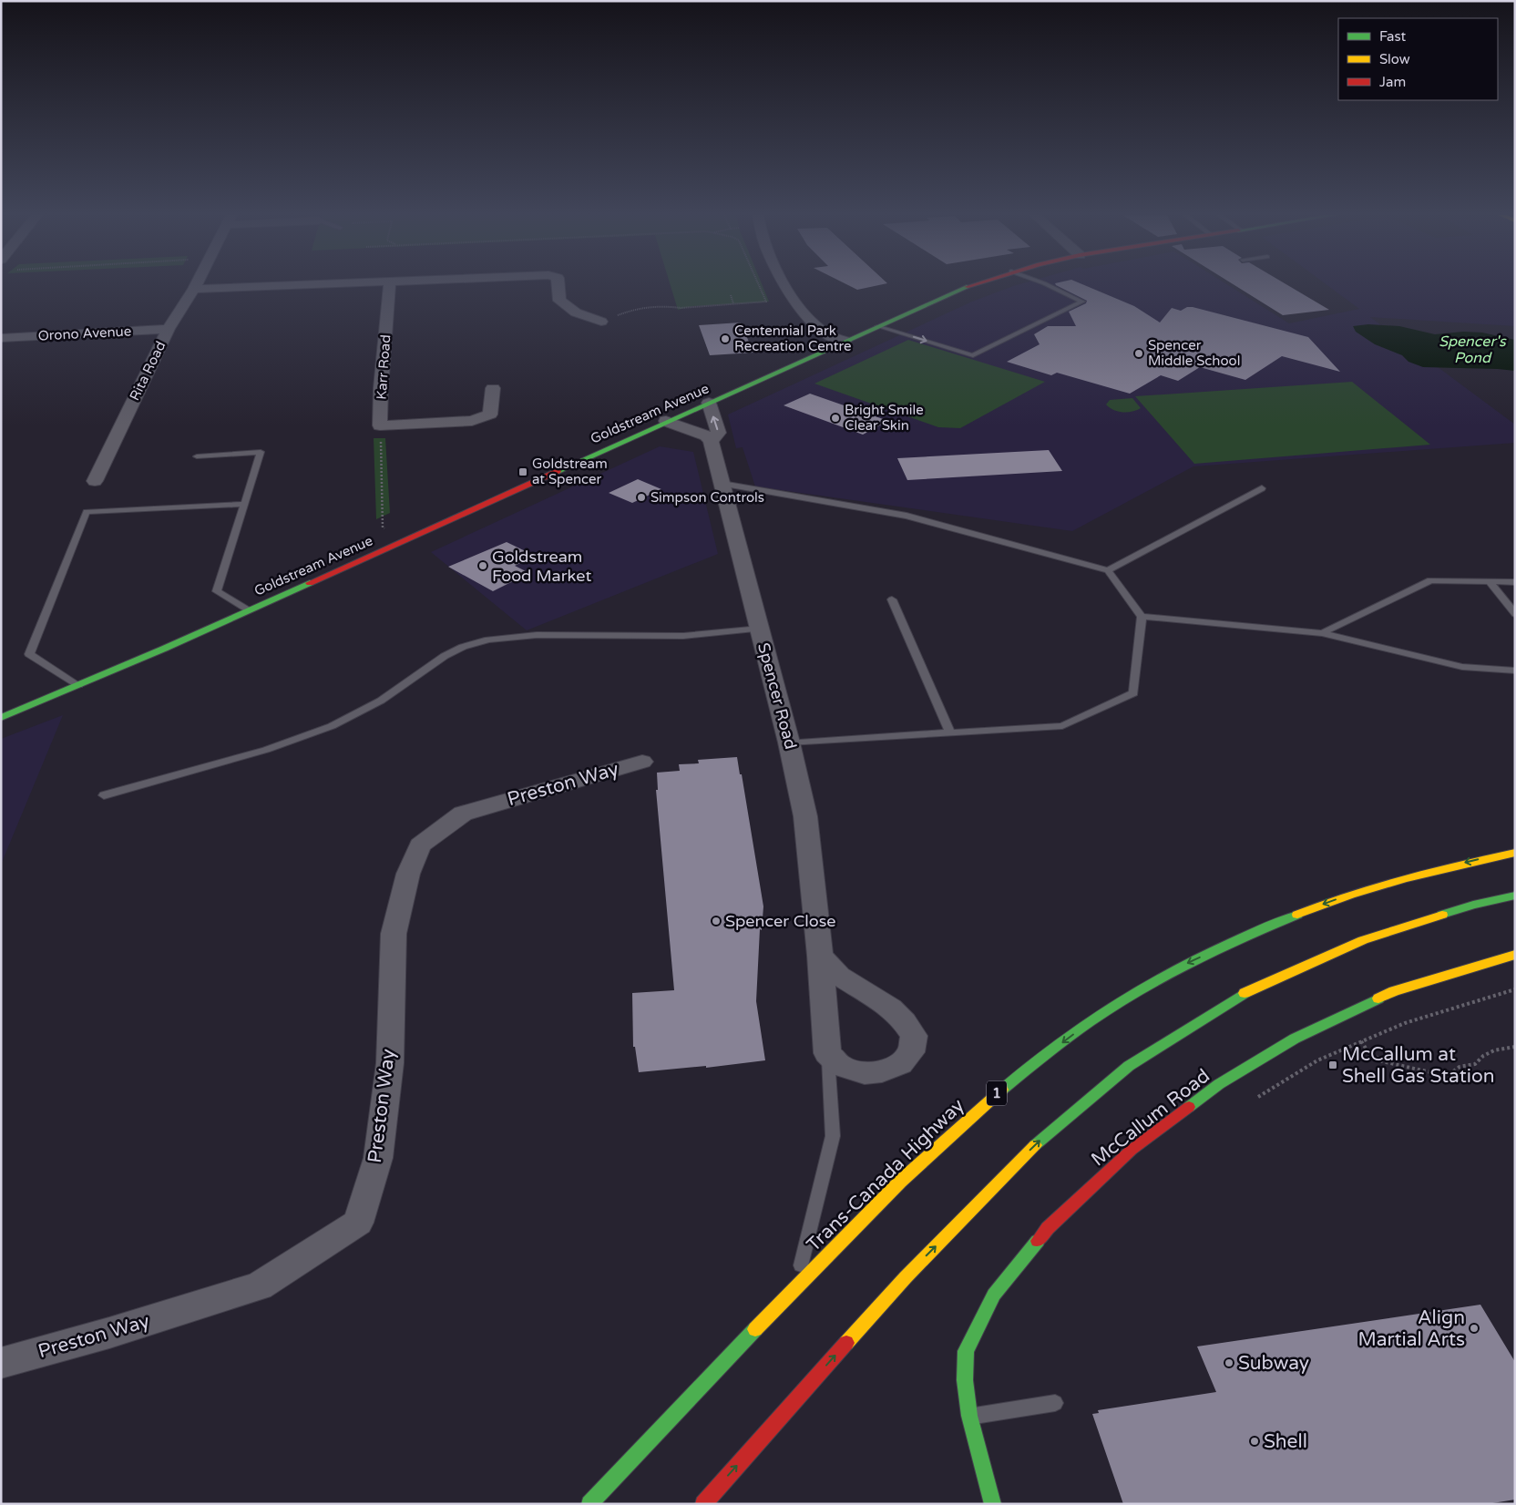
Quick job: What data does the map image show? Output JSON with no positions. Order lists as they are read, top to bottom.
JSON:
{
  "streets": {
    "main road": [
      "Goldstream Avenue",
      "1",
      "McCallum Road",
      "Trans-Canada Highway"
    ],
    "street": [
      "Orono Avenue",
      "Karr Road",
      "Rita Road",
      "Spencer Road",
      "Preston Way"
    ]
  },
  "crossings": [
    ["Orono Avenue", "Rita Road"],
    ["Goldstream Avenue", "Spencer Road"]
  ],
  "water": ["Spencer's Pond"],
  "places": {
    "other": [
      "Centennial Park Recreation Centre",
      "Spencer Middle School",
      "Bright Smile Clear Skin",
      "Simpson Controls",
      "Goldstream Food Market",
      "Spencer Close",
      "Align Martial Arts",
      "Subway",
      "Shell"
    ],
    "transit": ["Goldstream at Spencer", "McCallum at Shell Gas Station"]
  },
  "legend": ["Fast", "Slow", "Jam"]
}
